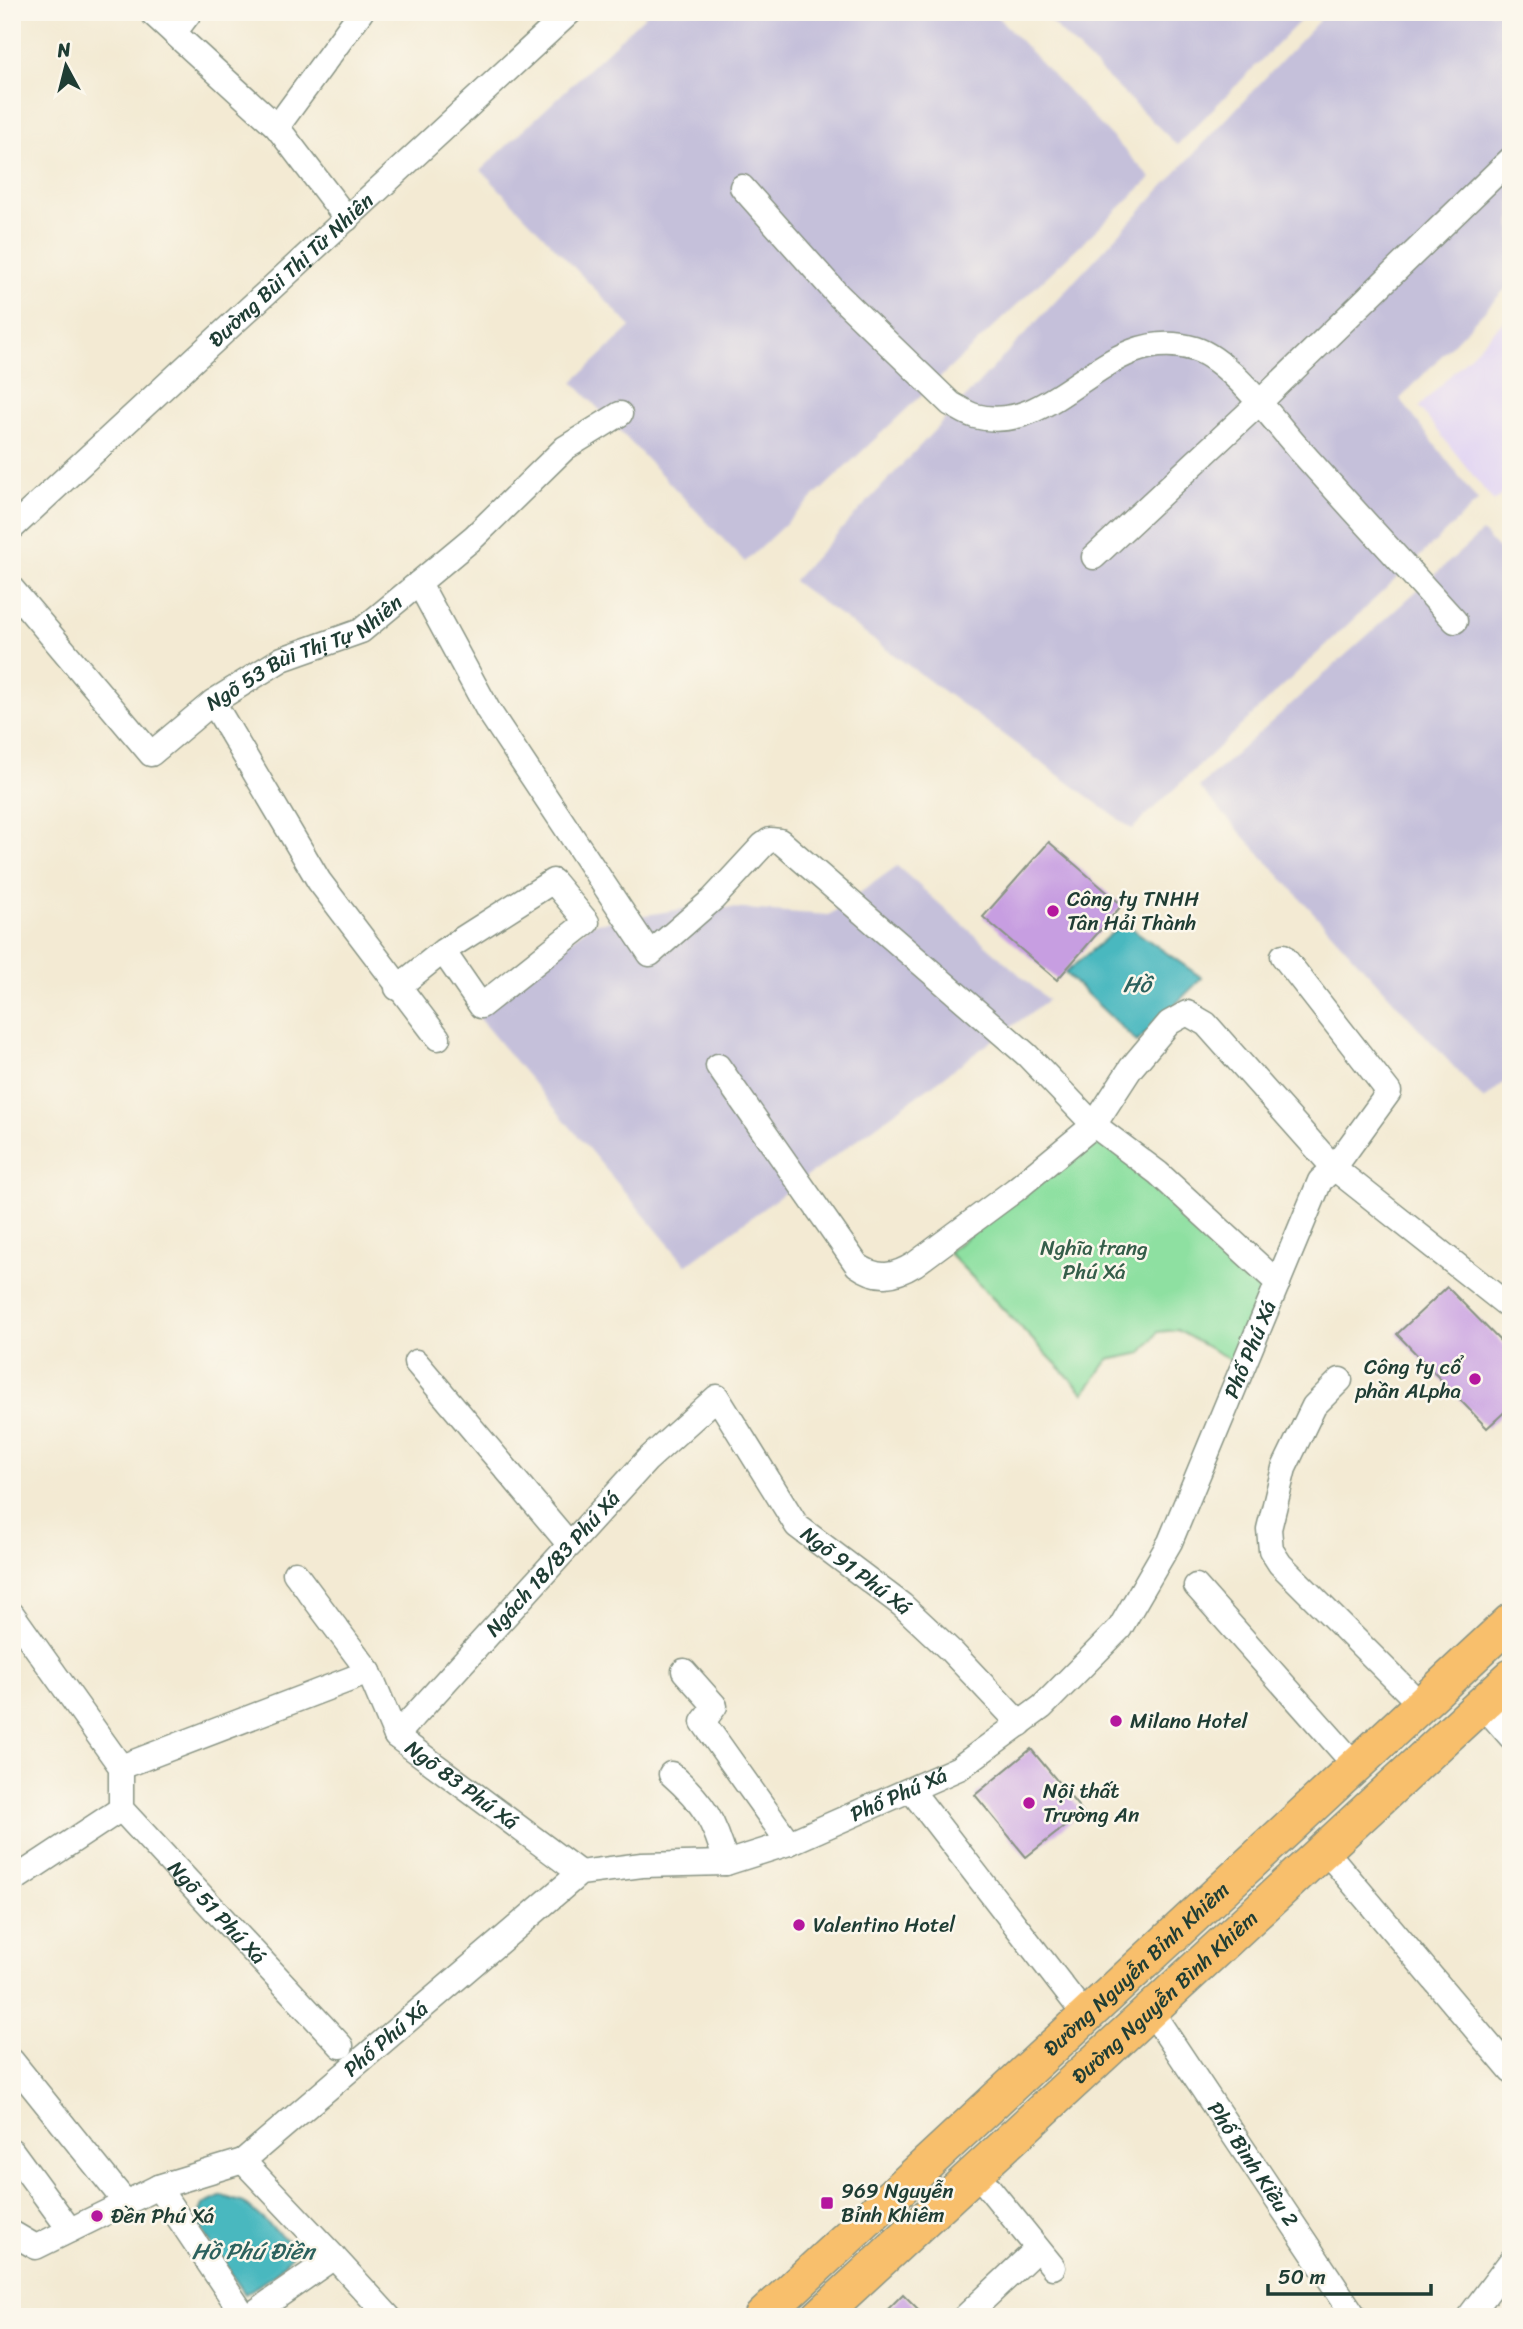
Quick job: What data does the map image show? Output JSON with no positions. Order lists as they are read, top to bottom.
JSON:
{
  "streets": {
    "highway": ["Đường Nguyễn Bỉnh Khiêm", "Đường Nguyễn Bình Khiêm"],
    "street": [
      "Đường Bùi Thị Từ Nhiên",
      "Ngõ 53 Bùi Thị Tự Nhiên",
      "Phố Phú Xá",
      "Ngách 18/83 Phú Xá",
      "Ngõ 91 Phú Xá",
      "Ngõ 83 Phú Xá",
      "Ngõ 51 Phú Xá",
      "Phố Bình Kiều 2"
    ]
  },
  "crossings": [
    ["Phố Phú Xá", "Ngõ 91 Phú Xá"],
    ["Phố Phú Xá", "Ngõ 83 Phú Xá"],
    ["Ngách 18/83 Phú Xá", "Ngõ 91 Phú Xá"],
    ["Ngách 18/83 Phú Xá", "Ngõ 83 Phú Xá"],
    ["Đường Nguyễn Bình Khiêm", "Phố Bình Kiều 2"]
  ],
  "water": ["Hồ", "Hồ Phú Điền"],
  "parks": ["Nghĩa trang Phú Xá"],
  "places": {
    "other": [
      "Công ty TNHH Tân Hải Thành",
      "Công ty cổ phần ALpha",
      "Milano Hotel",
      "Nội thất Trường An",
      "Valentino Hotel",
      "Đền Phú Xá"
    ],
    "transit": ["969 Nguyễn Bỉnh Khiêm"]
  },
  "scale_bar": "50 m",
  "north": "top"
}
